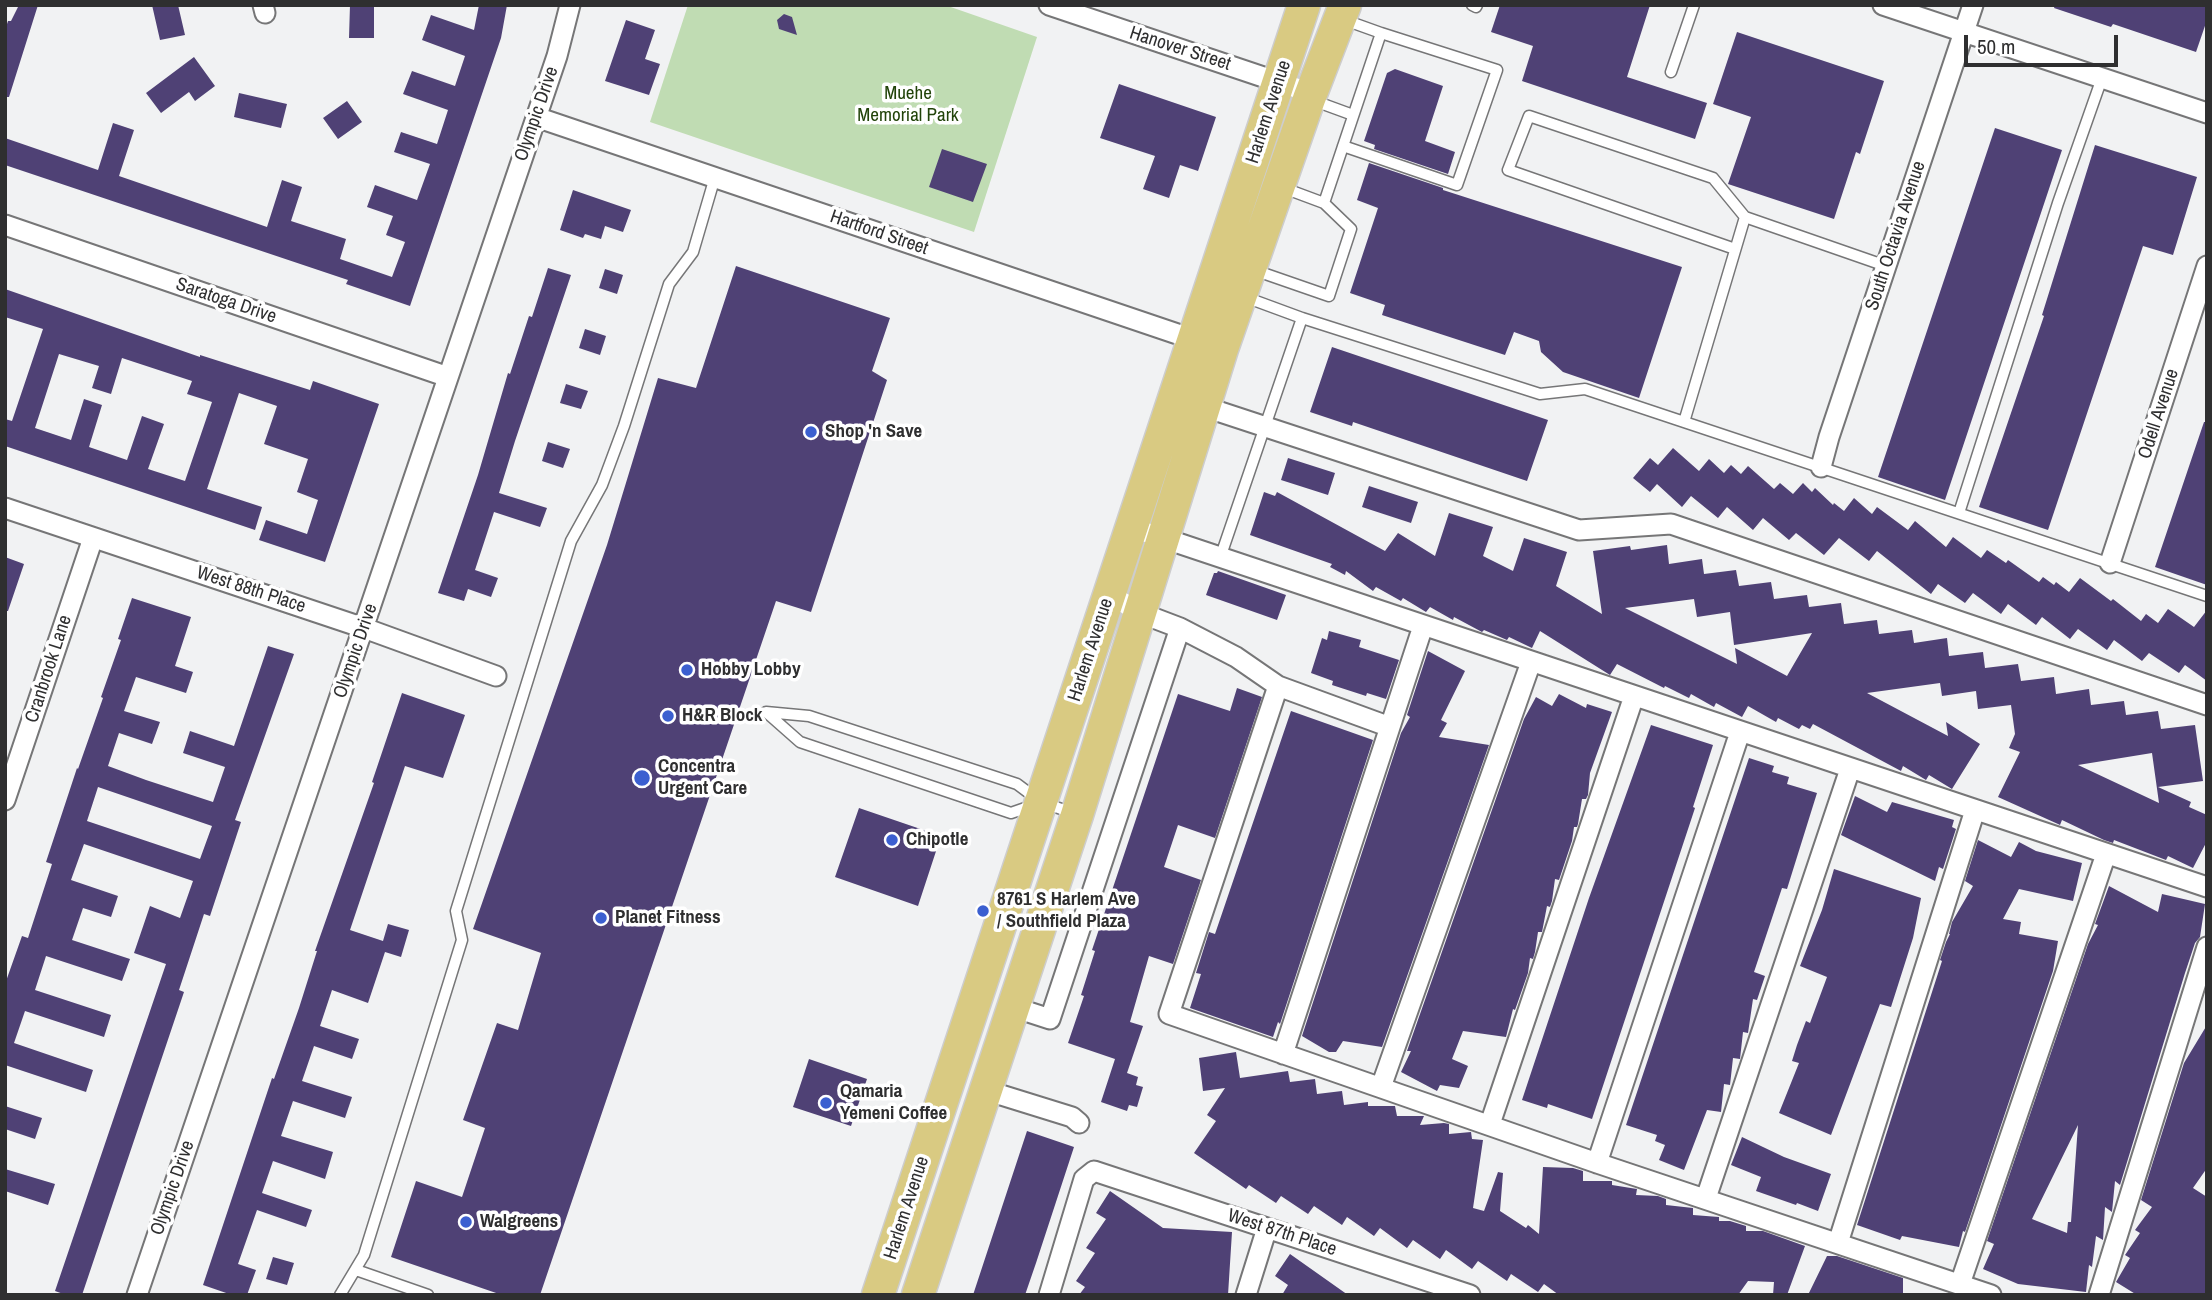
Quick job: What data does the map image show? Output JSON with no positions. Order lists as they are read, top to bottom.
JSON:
{
  "streets": {
    "main road": ["Harlem Avenue"],
    "street": [
      "Hanover Street",
      "Olympic Drive",
      "Hartford Street",
      "South Octavia Avenue",
      "Saratoga Drive",
      "Odell Avenue",
      "West 88th Place",
      "Cranbrook Lane",
      "West 87th Place"
    ]
  },
  "crossings": [
    ["Hanover Street", "Harlem Avenue"],
    ["Harlem Avenue", "Hartford Street"],
    ["Olympic Drive", "Hartford Street"],
    ["Olympic Drive", "Saratoga Drive"],
    ["Olympic Drive", "West 88th Place"],
    ["West 88th Place", "Cranbrook Lane"]
  ],
  "parks": ["Muehe Memorial Park"],
  "places": [
    "Shop 'n Save",
    "Hobby Lobby",
    "H&R Block",
    "Concentra Urgent Care",
    "Chipotle",
    "8761 S Harlem Ave / Southfield Plaza",
    "Planet Fitness",
    "Qamaria Yemeni Coffee",
    "Walgreens"
  ],
  "scale_bar": "50 m"
}
